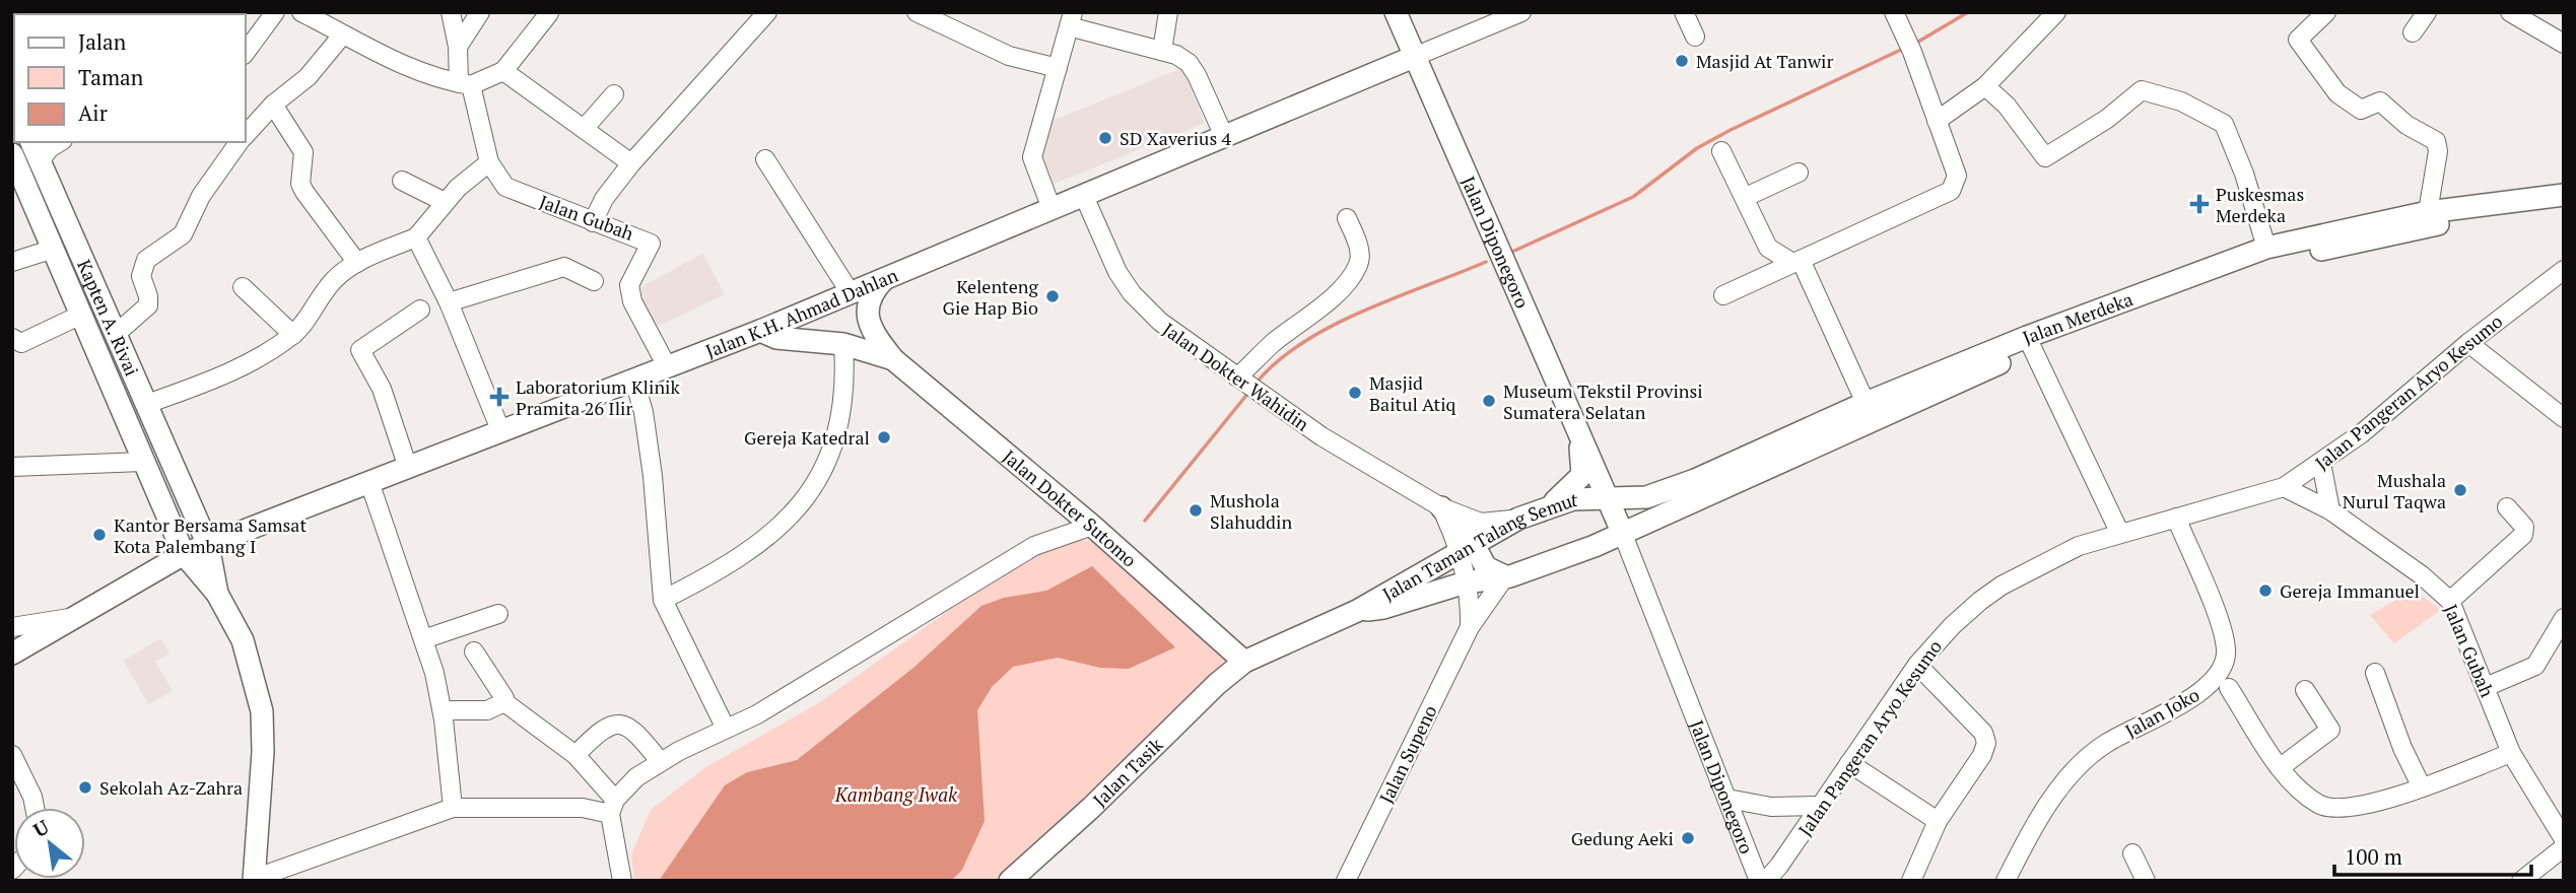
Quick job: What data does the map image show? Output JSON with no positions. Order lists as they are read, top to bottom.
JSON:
{
  "streets": {
    "main road": [
      "Jalan Diponegoro",
      "Jalan K.H. Ahmad Dahlan",
      "Kapten A. Rivai",
      "Jalan Merdeka",
      "Jalan Dokter Sutomo",
      "Jalan Taman Talang Semut",
      "Jalan Tasik"
    ],
    "street": [
      "Jalan Gubah",
      "Jalan Dokter Wahidin",
      "Jalan Pangeran Aryo Kesumo",
      "Jalan Joko",
      "Jalan Supeno"
    ]
  },
  "crossings": [
    ["Jalan Gubah", "Jalan K.H. Ahmad Dahlan"],
    ["Jalan Gubah", "Jalan Pangeran Aryo Kesumo"],
    ["Jalan Diponegoro", "Jalan K.H. Ahmad Dahlan"],
    ["Jalan Diponegoro", "Jalan Merdeka"],
    ["Jalan Diponegoro", "Jalan Taman Talang Semut"],
    ["Jalan K.H. Ahmad Dahlan", "Kapten A. Rivai"],
    ["Jalan K.H. Ahmad Dahlan", "Jalan Dokter Wahidin"],
    ["Jalan Merdeka", "Jalan Taman Talang Semut"],
    ["Jalan Dokter Wahidin", "Jalan Taman Talang Semut"],
    ["Jalan Pangeran Aryo Kesumo", "Jalan Joko"],
    ["Jalan Dokter Sutomo", "Jalan Taman Talang Semut"],
    ["Jalan Dokter Sutomo", "Jalan Tasik"],
    ["Jalan Taman Talang Semut", "Jalan Supeno"],
    ["Jalan Taman Talang Semut", "Jalan Tasik"]
  ],
  "water": ["Kambang Iwak"],
  "places": {
    "other": [
      "Masjid At Tanwir",
      "SD Xaverius 4",
      "Kelenteng Gie Hap Bio",
      "Masjid Baitul Atiq",
      "Museum Tekstil Provinsi Sumatera Selatan",
      "Gereja Katedral",
      "Mushala Nurul Taqwa",
      "Mushola Slahuddin",
      "Kantor Bersama Samsat Kota Palembang I",
      "Gereja Immanuel",
      "Sekolah Az-Zahra",
      "Gedung Aeki"
    ],
    "health": ["Puskesmas Merdeka", "Laboratorium Klinik Pramita 26 Ilir"]
  },
  "legend": ["Jalan", "Taman", "Air"],
  "scale_bar": "100 m",
  "north": "top left"
}
